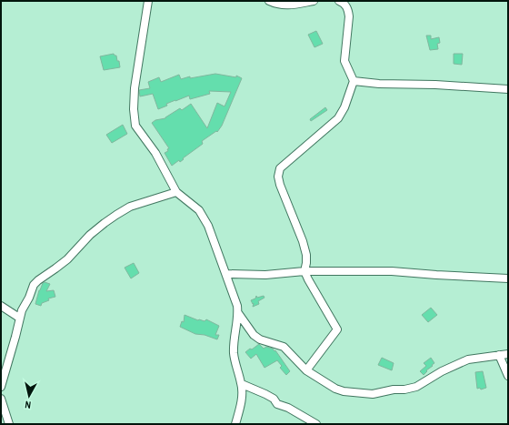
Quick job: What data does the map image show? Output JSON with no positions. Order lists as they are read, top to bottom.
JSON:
{
  "north": "bottom"
}
